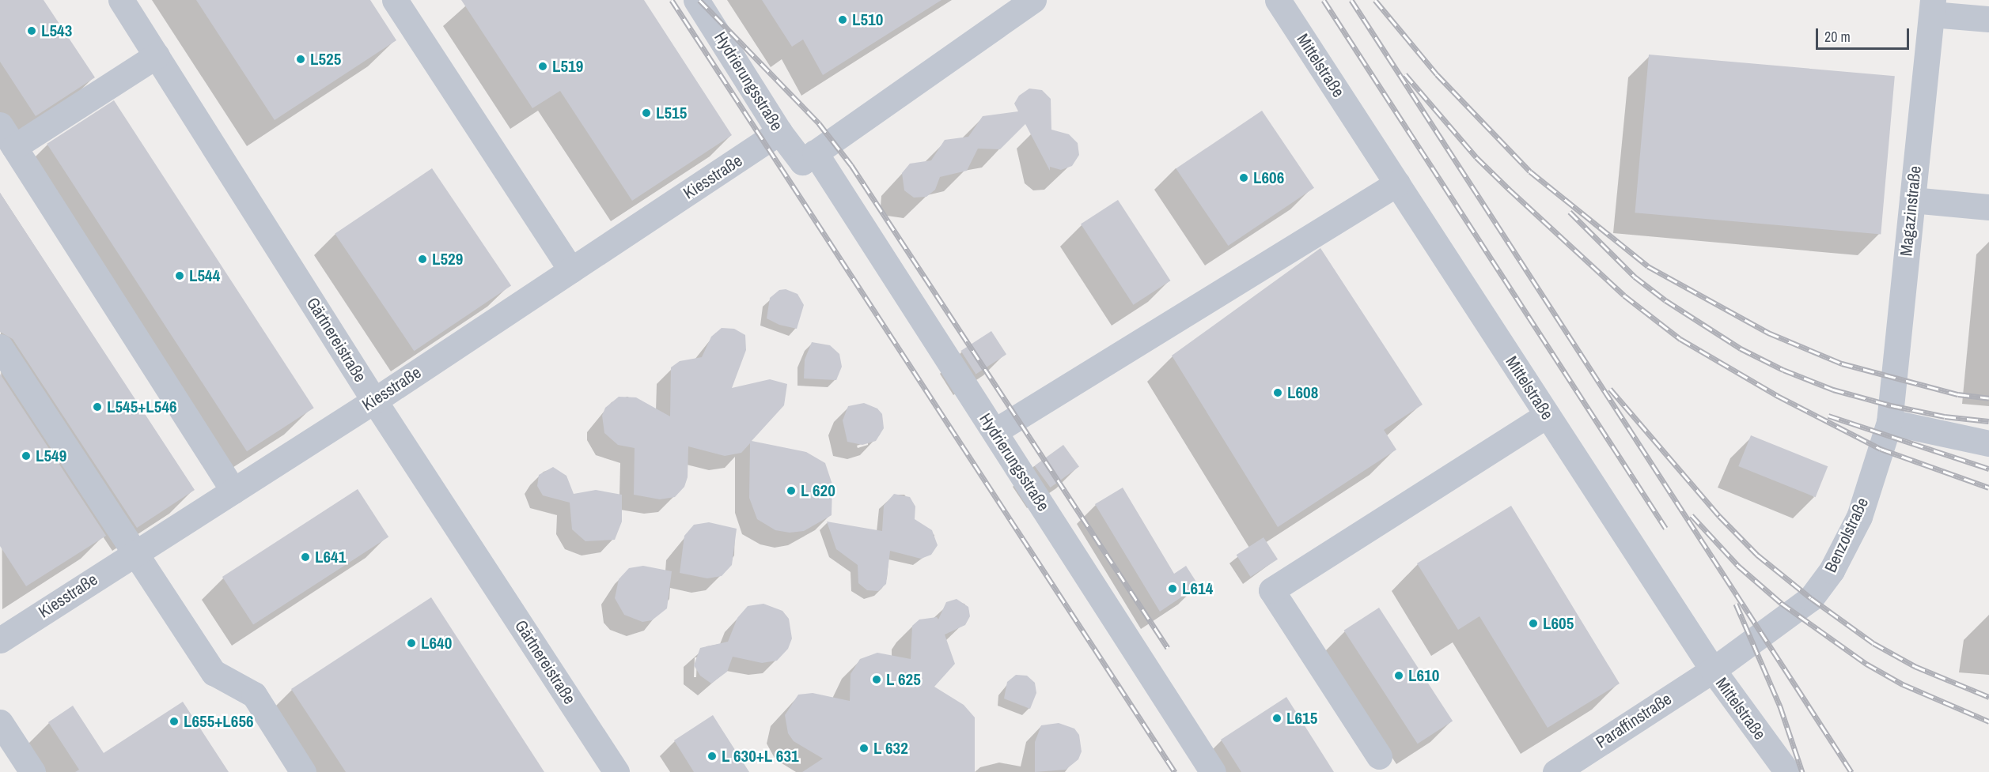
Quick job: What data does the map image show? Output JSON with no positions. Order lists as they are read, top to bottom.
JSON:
{
  "streets": {
    "street": [
      "Mittelstraße",
      "Hydrierungsstraße",
      "Kiesstraße",
      "Magazinstraße",
      "Gärtnereistraße",
      "Benzolstraße",
      "Paraffinstraße"
    ]
  },
  "crossings": [
    ["Mittelstraße", "Benzolstraße"],
    ["Mittelstraße", "Paraffinstraße"],
    ["Hydrierungsstraße", "Kiesstraße"],
    ["Kiesstraße", "Gärtnereistraße"],
    ["Magazinstraße", "Benzolstraße"],
    ["Benzolstraße", "Paraffinstraße"]
  ],
  "places": [
    "L510",
    "L543",
    "L525",
    "L519",
    "L515",
    "L606",
    "L529",
    "L544",
    "L608",
    "L545+L546",
    "L549",
    "L 620",
    "L641",
    "L614",
    "L605",
    "L640",
    "L610",
    "L 625",
    "L615",
    "L655+L656",
    "L 632",
    "L 630+L 631"
  ],
  "scale_bar": "20 m"
}
